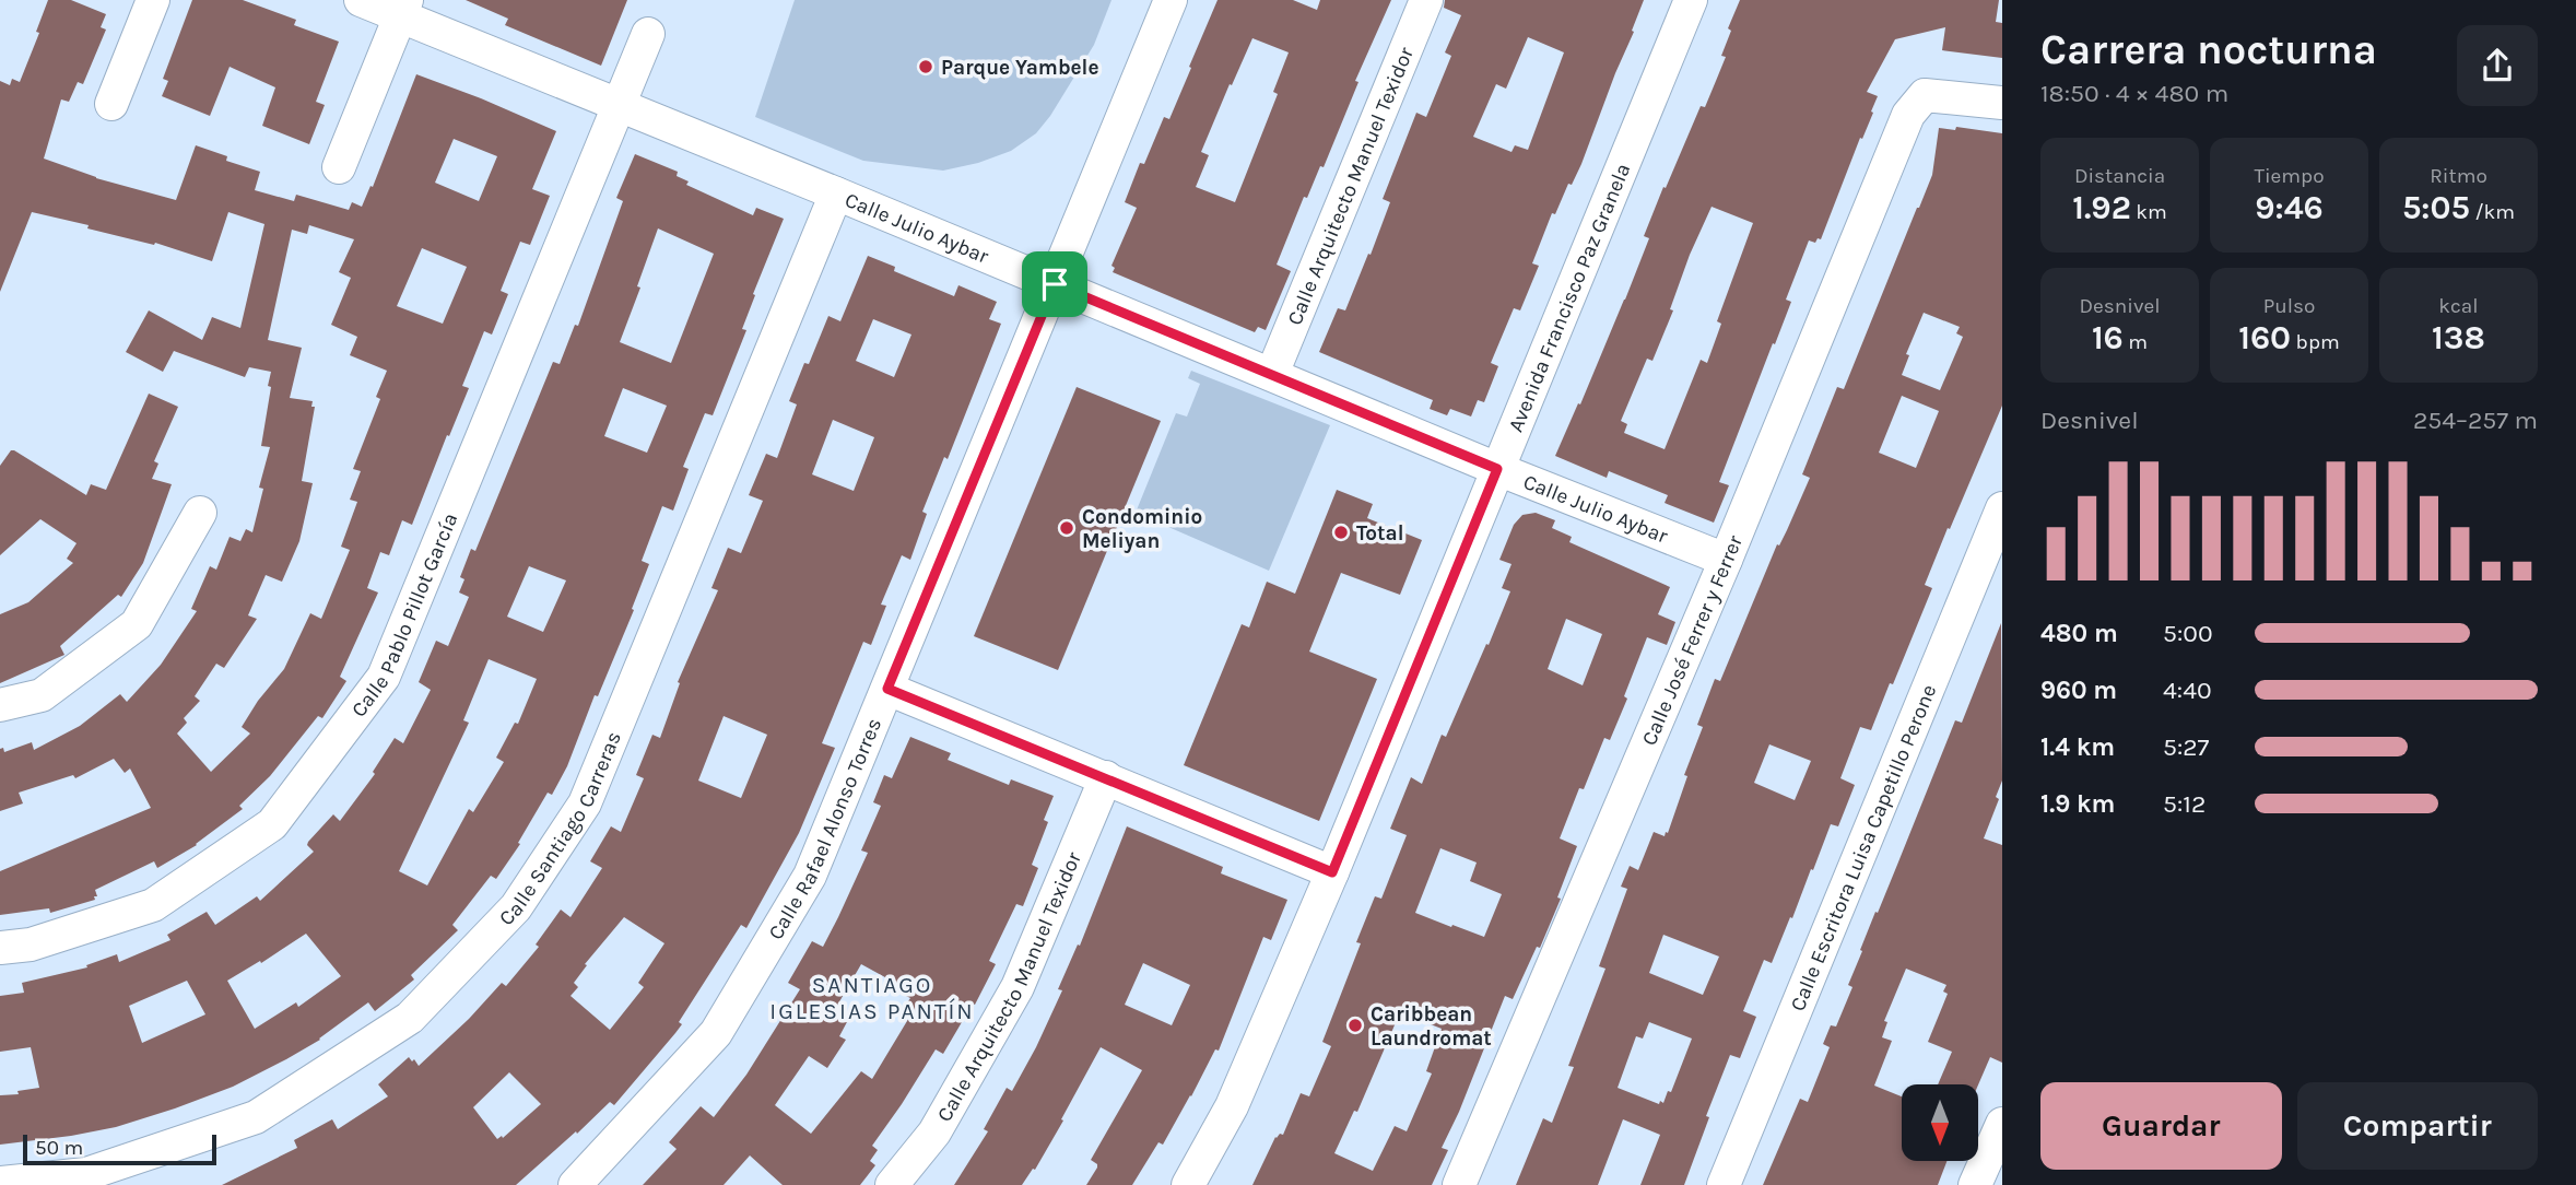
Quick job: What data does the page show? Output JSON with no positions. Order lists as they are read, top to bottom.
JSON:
{
  "streets": {
    "street": [
      "Calle Arquitecto Manuel Texidor",
      "Calle Julio Aybar",
      "Avenida Francisco Paz Granela",
      "Calle Pablo Pillot García",
      "Calle José Ferrer y Ferrer",
      "Calle Santiago Carreras",
      "Calle Rafael Alonso Torres",
      "Calle Escritora Luisa Capetillo Perone"
    ]
  },
  "crossings": [
    ["Calle Arquitecto Manuel Texidor", "Calle Julio Aybar"],
    ["Calle Julio Aybar", "Avenida Francisco Paz Granela"],
    ["Calle Julio Aybar", "Calle Pablo Pillot García"],
    ["Calle Julio Aybar", "Calle José Ferrer y Ferrer"],
    ["Calle Julio Aybar", "Calle Santiago Carreras"],
    ["Calle Julio Aybar", "Calle Rafael Alonso Torres"]
  ],
  "districts": ["SANTIAGO IGLESIAS PANTÍN"],
  "places": [
    "Parque Yambele",
    "Condominio Meliyan",
    "Total",
    "Caribbean Laundromat"
  ],
  "scale_bar": "50 m",
  "north": "bottom",
  "page": {
    "heading": ["Carrera nocturna", "18:50 · 4 × 480 m"],
    "stats": [
      ["Distancia", "1.92 km"],
      ["Tiempo", "9:46"],
      ["Ritmo", "5:05 /km"],
      ["Desnivel", "16 m"],
      ["Pulso", "160 bpm"],
      ["kcal", "138"]
    ],
    "chart": ["Desnivel", "254–257 m"],
    "list": [
      {
        "name": "480 m",
        "note": "5:00"
      },
      {
        "name": "960 m",
        "note": "4:40"
      },
      {
        "name": "1.4 km",
        "note": "5:27"
      },
      {
        "name": "1.9 km",
        "note": "5:12"
      }
    ],
    "buttons": ["Guardar", "Compartir"],
    "scale": "50 m"
  }
}
